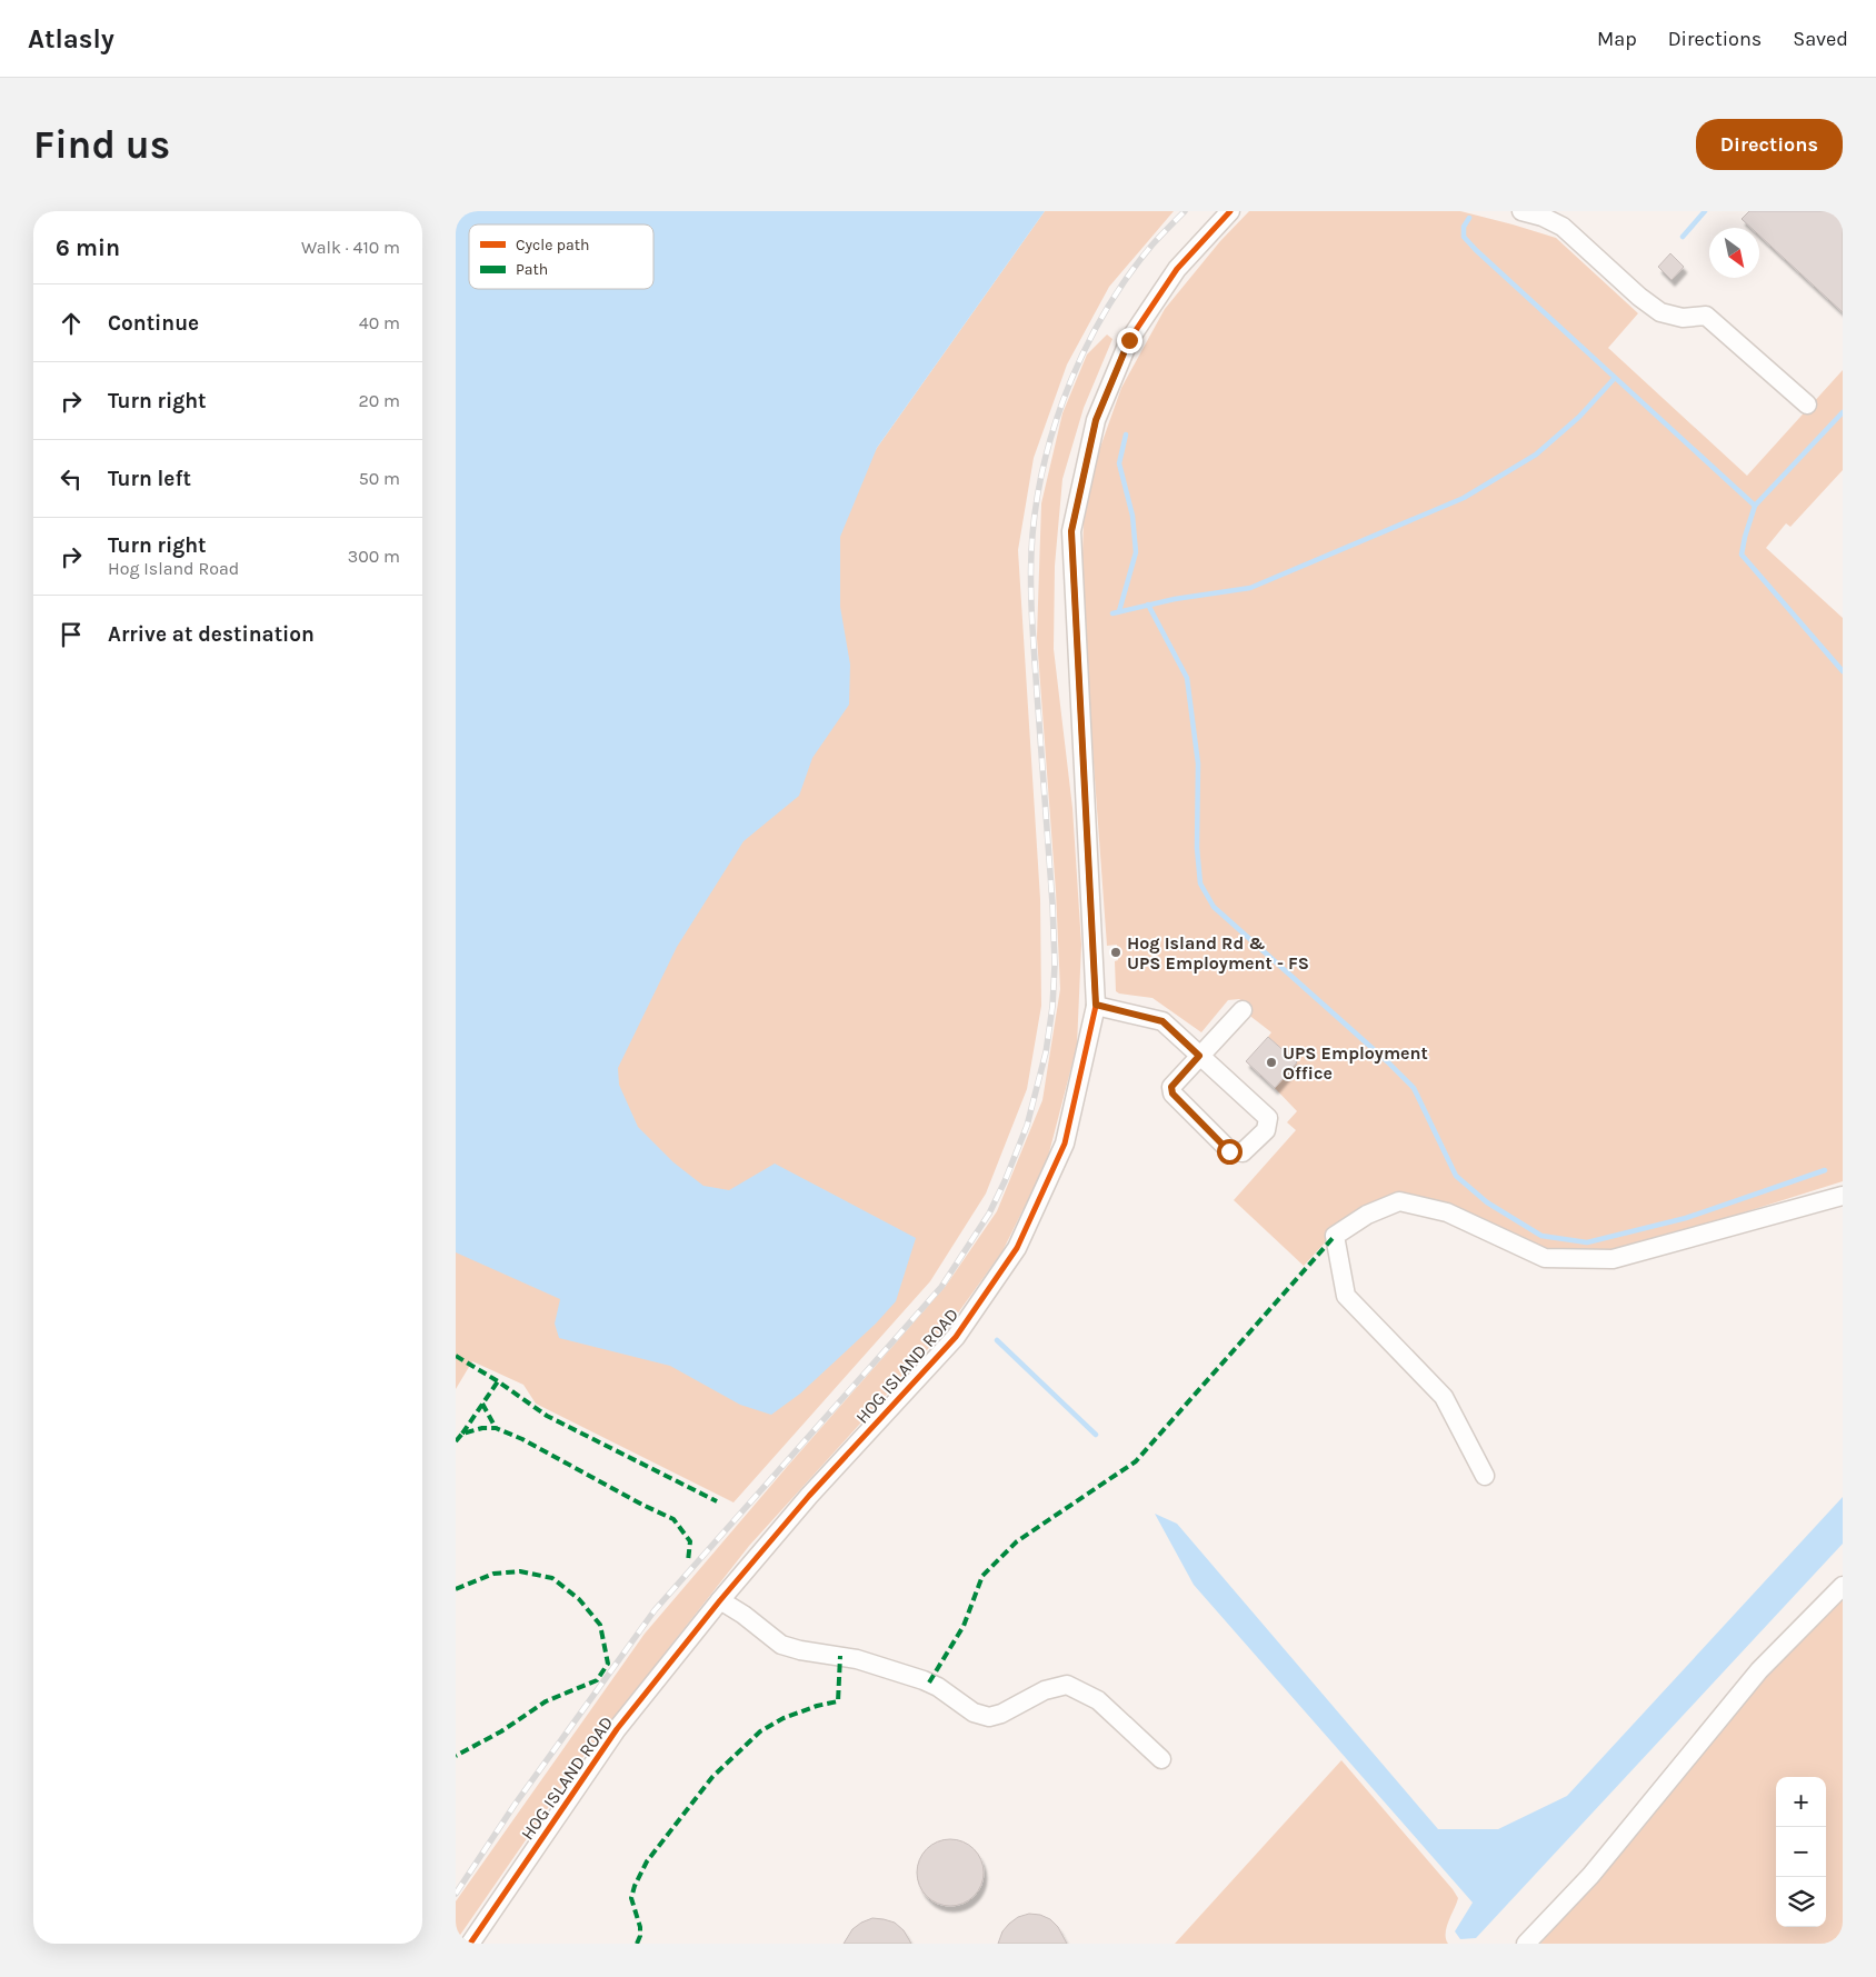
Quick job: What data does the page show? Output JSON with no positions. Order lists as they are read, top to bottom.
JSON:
{
  "streets": {
    "street": ["HOG ISLAND ROAD"]
  },
  "places": ["Hog Island Rd & UPS Employment - FS", "UPS Employment Office"],
  "legend": ["Cycle path", "Path"],
  "north": "bottom right",
  "page": {
    "header": "Atlasly",
    "nav": ["Map", "Directions", "Saved"],
    "buttons": "Directions",
    "title": "Find us",
    "heading": ["6 min", "Walk · 410 m"],
    "list": [
      ["Continue", "40 m"],
      ["Turn right", "20 m"],
      ["Turn left", "50 m"],
      ["Turn right", "Hog Island Road", "300 m"],
      "Arrive at destination"
    ],
    "map_buttons": ["+", "−"]
  }
}
